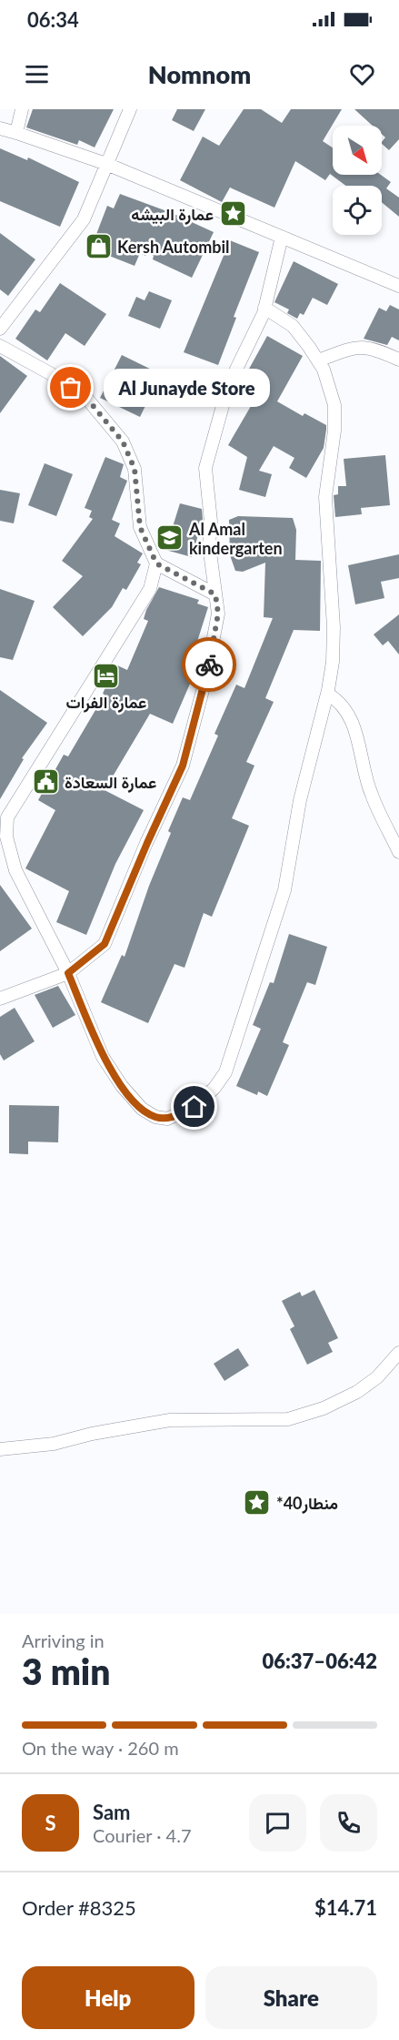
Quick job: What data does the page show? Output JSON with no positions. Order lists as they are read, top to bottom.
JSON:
{
  "places": {
    "place": ["عمارة البيشه", "*منطار40"],
    "shop": ["Kersh Autombil"],
    "other": ["Al Junayde Store"],
    "school or university": ["Al Amal kindergarten"],
    "hotel": ["عمارة الفرات"],
    "public building": ["عمارة السعادة"]
  },
  "north": "bottom right",
  "page": {
    "status": "06:34",
    "header": "Nomnom",
    "bubble": "Al Junayde Store",
    "heading": ["3 min", "Arriving in", "06:37–06:42"],
    "panel": [
      "Sam",
      "Courier · 4.7",
      "Order #8325",
      "$14.71"
    ],
    "bar": "On the way · 260 m",
    "round": "S",
    "buttons": ["Help", "Share"]
  }
}
